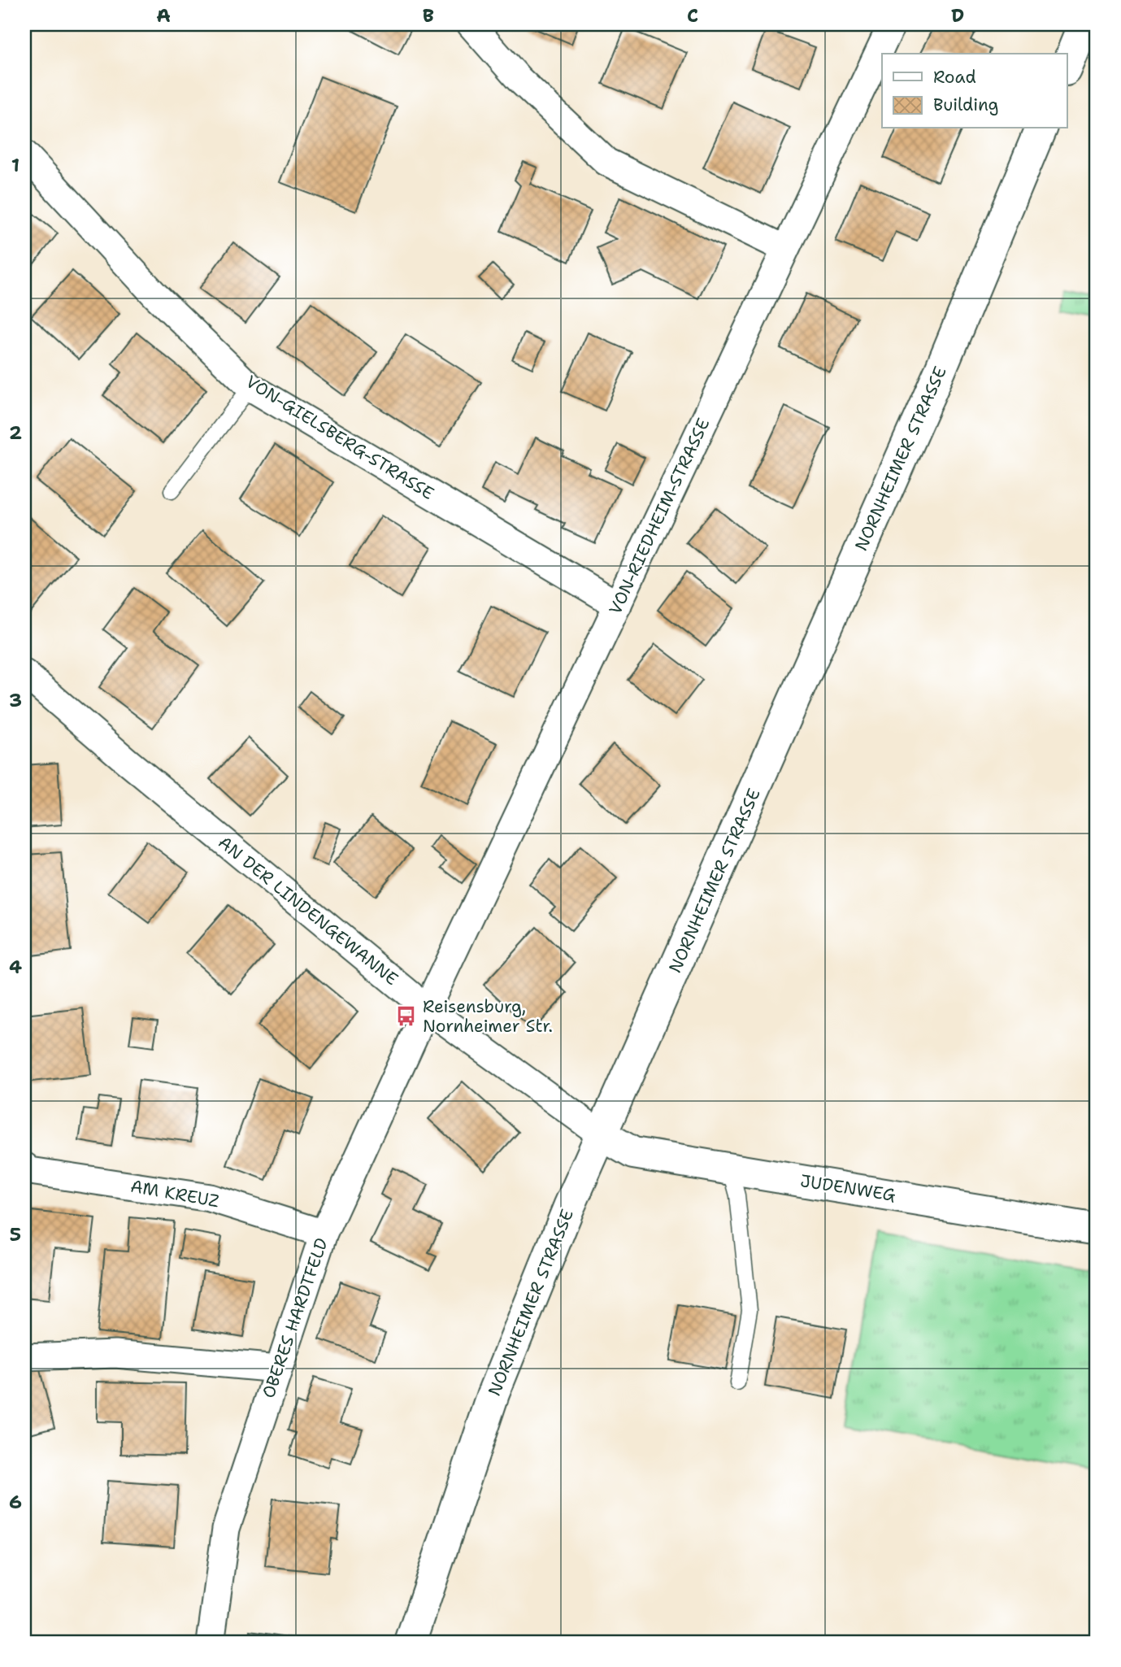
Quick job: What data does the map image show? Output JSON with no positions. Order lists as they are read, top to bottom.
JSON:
{
  "streets": {
    "street": [
      "VON-GIELSBERG-STRASSE",
      "NORNHEIMER STRASSE",
      "VON-RIEDHEIM-STRASSE",
      "AN DER LINDENGEWANNE",
      "JUDENWEG",
      "AM KREUZ",
      "OBERES HARDTFELD"
    ]
  },
  "crossings": [
    ["VON-GIELSBERG-STRASSE", "VON-RIEDHEIM-STRASSE"],
    ["NORNHEIMER STRASSE", "AN DER LINDENGEWANNE"],
    ["NORNHEIMER STRASSE", "JUDENWEG"],
    ["VON-RIEDHEIM-STRASSE", "AN DER LINDENGEWANNE"],
    ["VON-RIEDHEIM-STRASSE", "OBERES HARDTFELD"],
    ["AN DER LINDENGEWANNE", "JUDENWEG"],
    ["AN DER LINDENGEWANNE", "OBERES HARDTFELD"],
    ["AM KREUZ", "OBERES HARDTFELD"]
  ],
  "places": {
    "bus stop": ["Reisensburg, Nornheimer Str."]
  },
  "legend": ["Road", "Building"],
  "grid": {
    "columns": [
      "A",
      "B",
      "C",
      "D"
    ],
    "rows": [
      "1",
      "2",
      "3",
      "4",
      "5",
      "6"
    ]
  }
}
